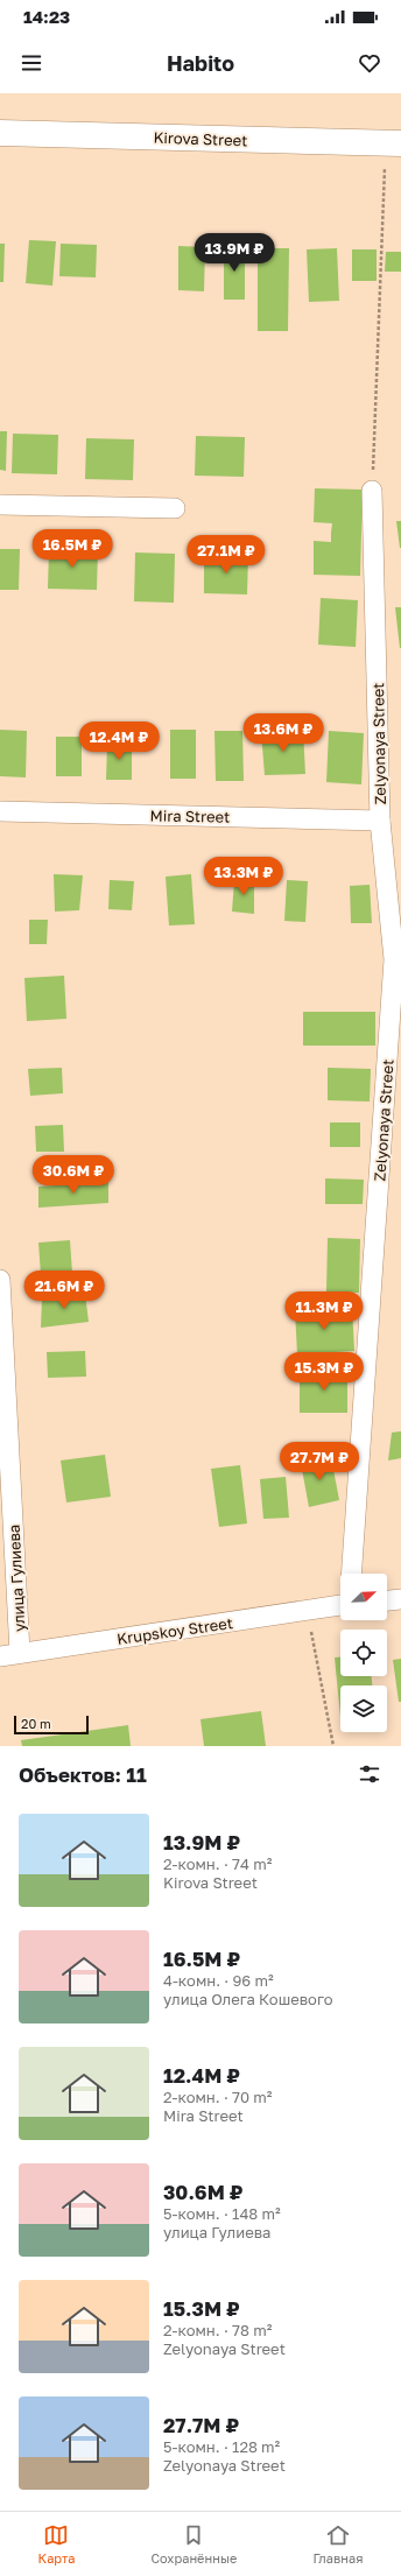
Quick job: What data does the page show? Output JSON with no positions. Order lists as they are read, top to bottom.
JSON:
{
  "streets": {
    "main road": ["Kirova Street"],
    "street": [
      "Zelyonaya Street",
      "Mira Street",
      "улица Гулиева",
      "Krupskoy Street"
    ]
  },
  "crossings": [
    ["Zelyonaya Street", "Mira Street"],
    ["улица Гулиева", "Krupskoy Street"]
  ],
  "scale_bar": "20 m",
  "north": "top right",
  "page": {
    "status": "14:23",
    "header": "Habito",
    "price": [
      "13.9M ₽",
      "16.5M ₽",
      "27.1M ₽",
      "13.6M ₽",
      "12.4M ₽",
      "13.3M ₽",
      "30.6M ₽",
      "21.6M ₽",
      "11.3M ₽",
      "15.3M ₽",
      "27.7M ₽"
    ],
    "scale": "20 m",
    "heading": "Объектов: 11",
    "list": [
      {
        "name": "13.9M ₽",
        "note": "2-комн. · 74 m² · Kirova Street"
      },
      {
        "name": "16.5M ₽",
        "note": "4-комн. · 96 m² · улица Олега Кошевого"
      },
      {
        "name": "12.4M ₽",
        "note": "2-комн. · 70 m² · Mira Street"
      },
      {
        "name": "30.6M ₽",
        "note": "5-комн. · 148 m² · улица Гулиева"
      },
      {
        "name": "15.3M ₽",
        "note": "2-комн. · 78 m² · Zelyonaya Street"
      },
      {
        "name": "27.7M ₽",
        "note": "5-комн. · 128 m² · Zelyonaya Street"
      }
    ],
    "tabs": ["Карта", "Сохранённые", "Главная"]
  }
}
